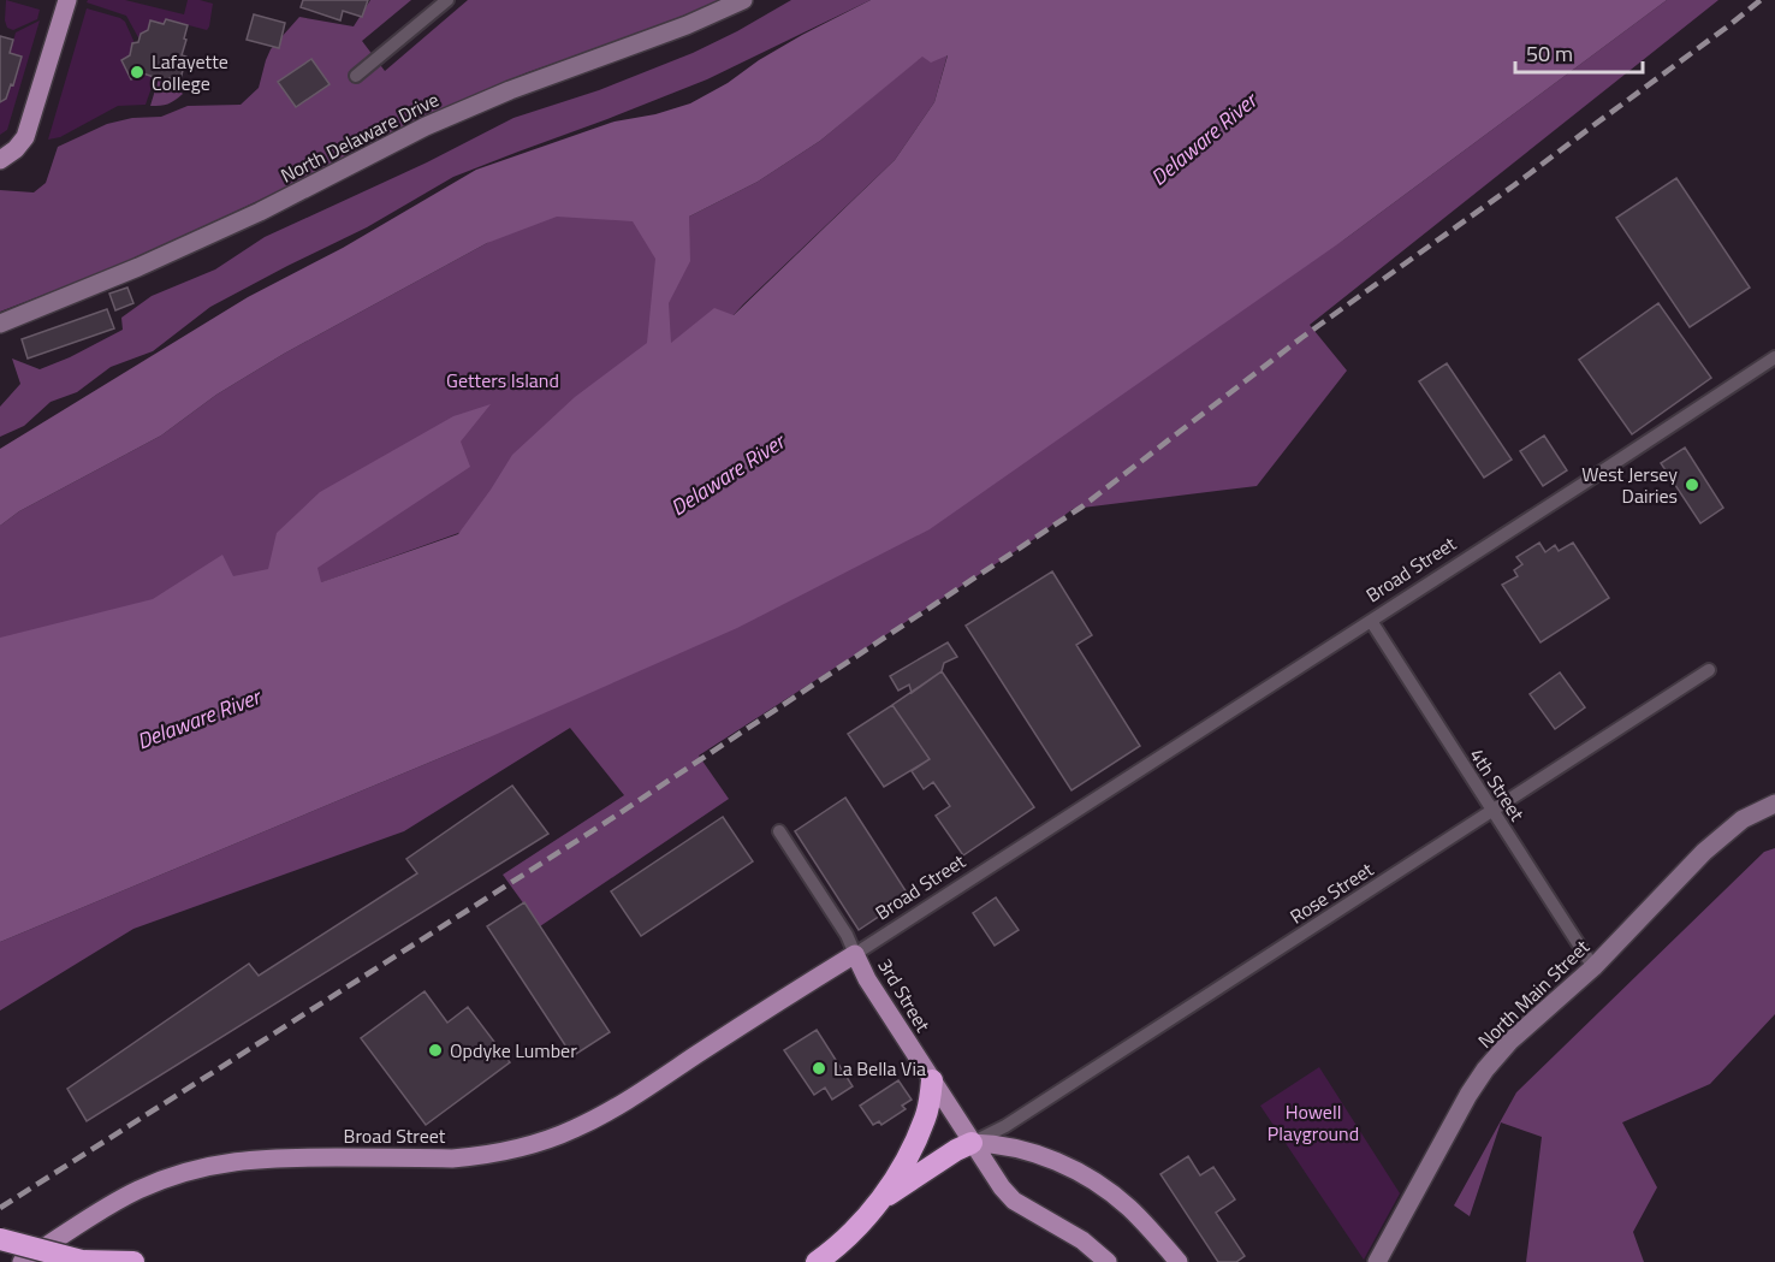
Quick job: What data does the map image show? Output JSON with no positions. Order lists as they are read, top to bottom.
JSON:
{
  "streets": {
    "main road": [
      "North Delaware Drive",
      "Broad Street",
      "North Main Street",
      "3rd Street"
    ],
    "street": ["4th Street", "Rose Street"]
  },
  "crossings": [
    ["Broad Street", "4th Street"],
    ["Broad Street", "3rd Street"],
    ["4th Street", "Rose Street"],
    ["4th Street", "North Main Street"],
    ["Rose Street", "3rd Street"]
  ],
  "water": ["Delaware River"],
  "parks": ["Getters Island", "Howell Playground"],
  "places": [
    "Lafayette College",
    "West Jersey Dairies",
    "Opdyke Lumber",
    "La Bella Via"
  ],
  "scale_bar": "50 m"
}
